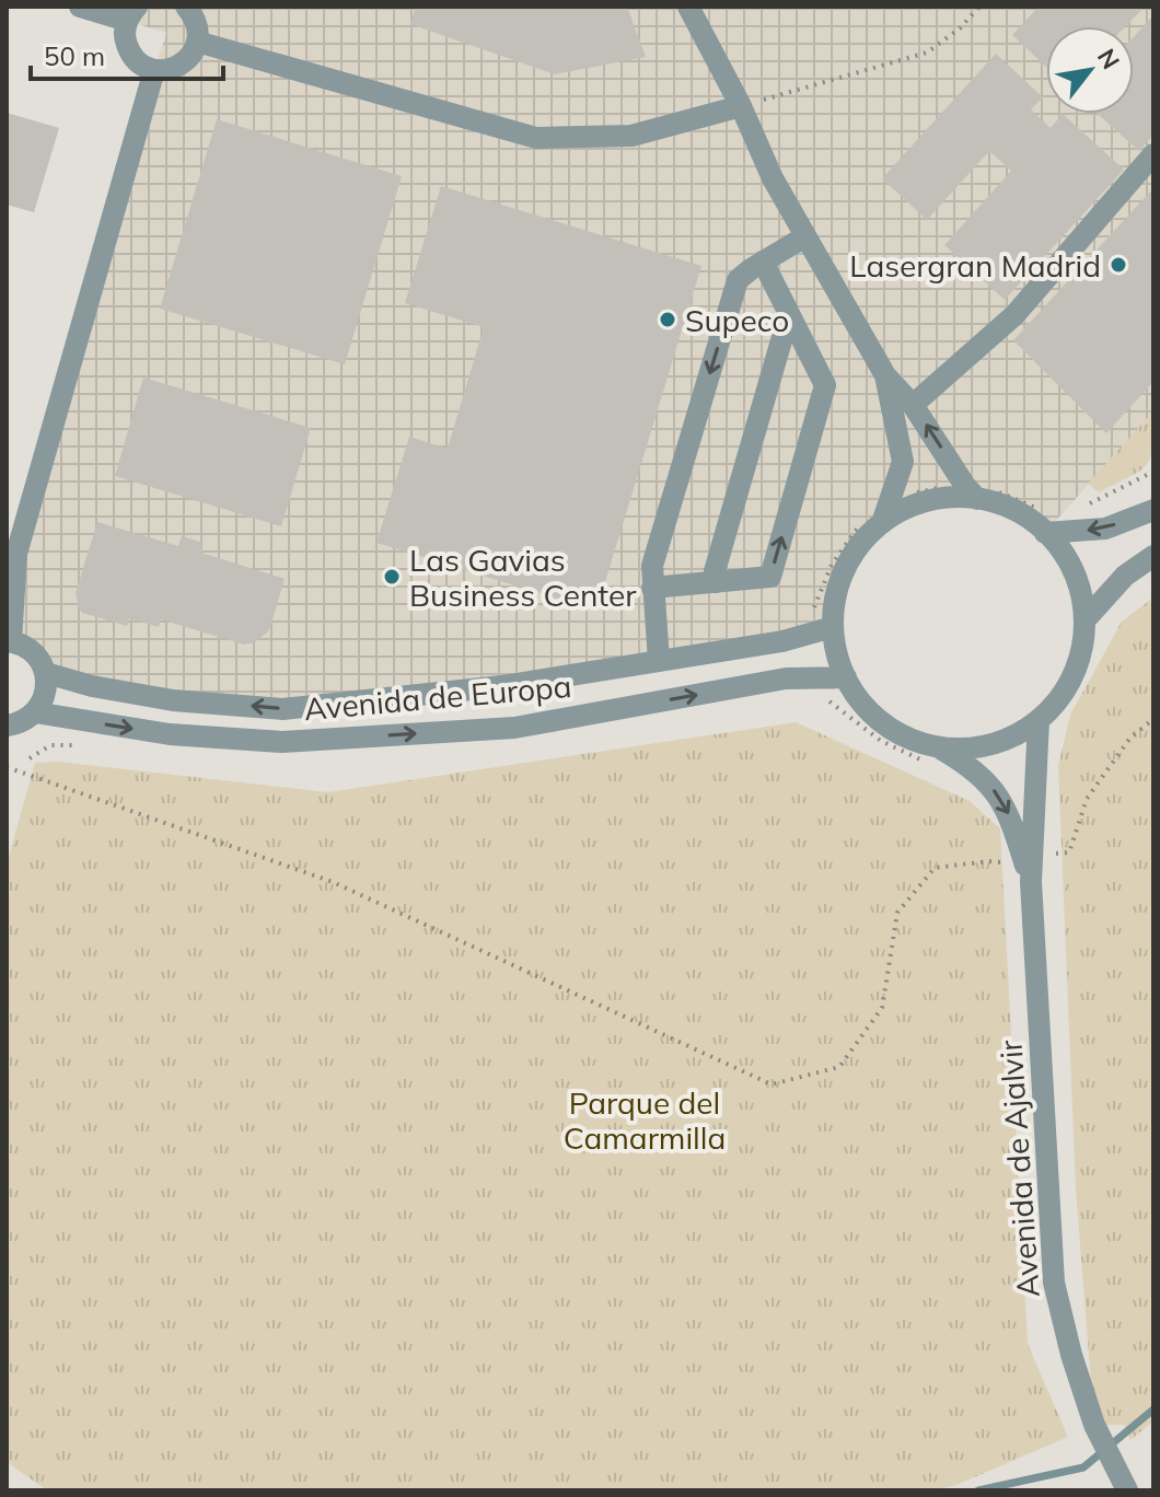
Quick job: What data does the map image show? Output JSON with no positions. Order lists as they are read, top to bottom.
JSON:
{
  "streets": {
    "street": ["Avenida de Europa", "Avenida de Ajalvir"]
  },
  "crossings": [
    ["Avenida de Europa", "Avenida de Ajalvir"]
  ],
  "parks": ["Parque del Camarmilla"],
  "places": ["Lasergran Madrid", "Supeco", "Las Gavias Business Center"],
  "scale_bar": "50 m",
  "north": "top right"
}
